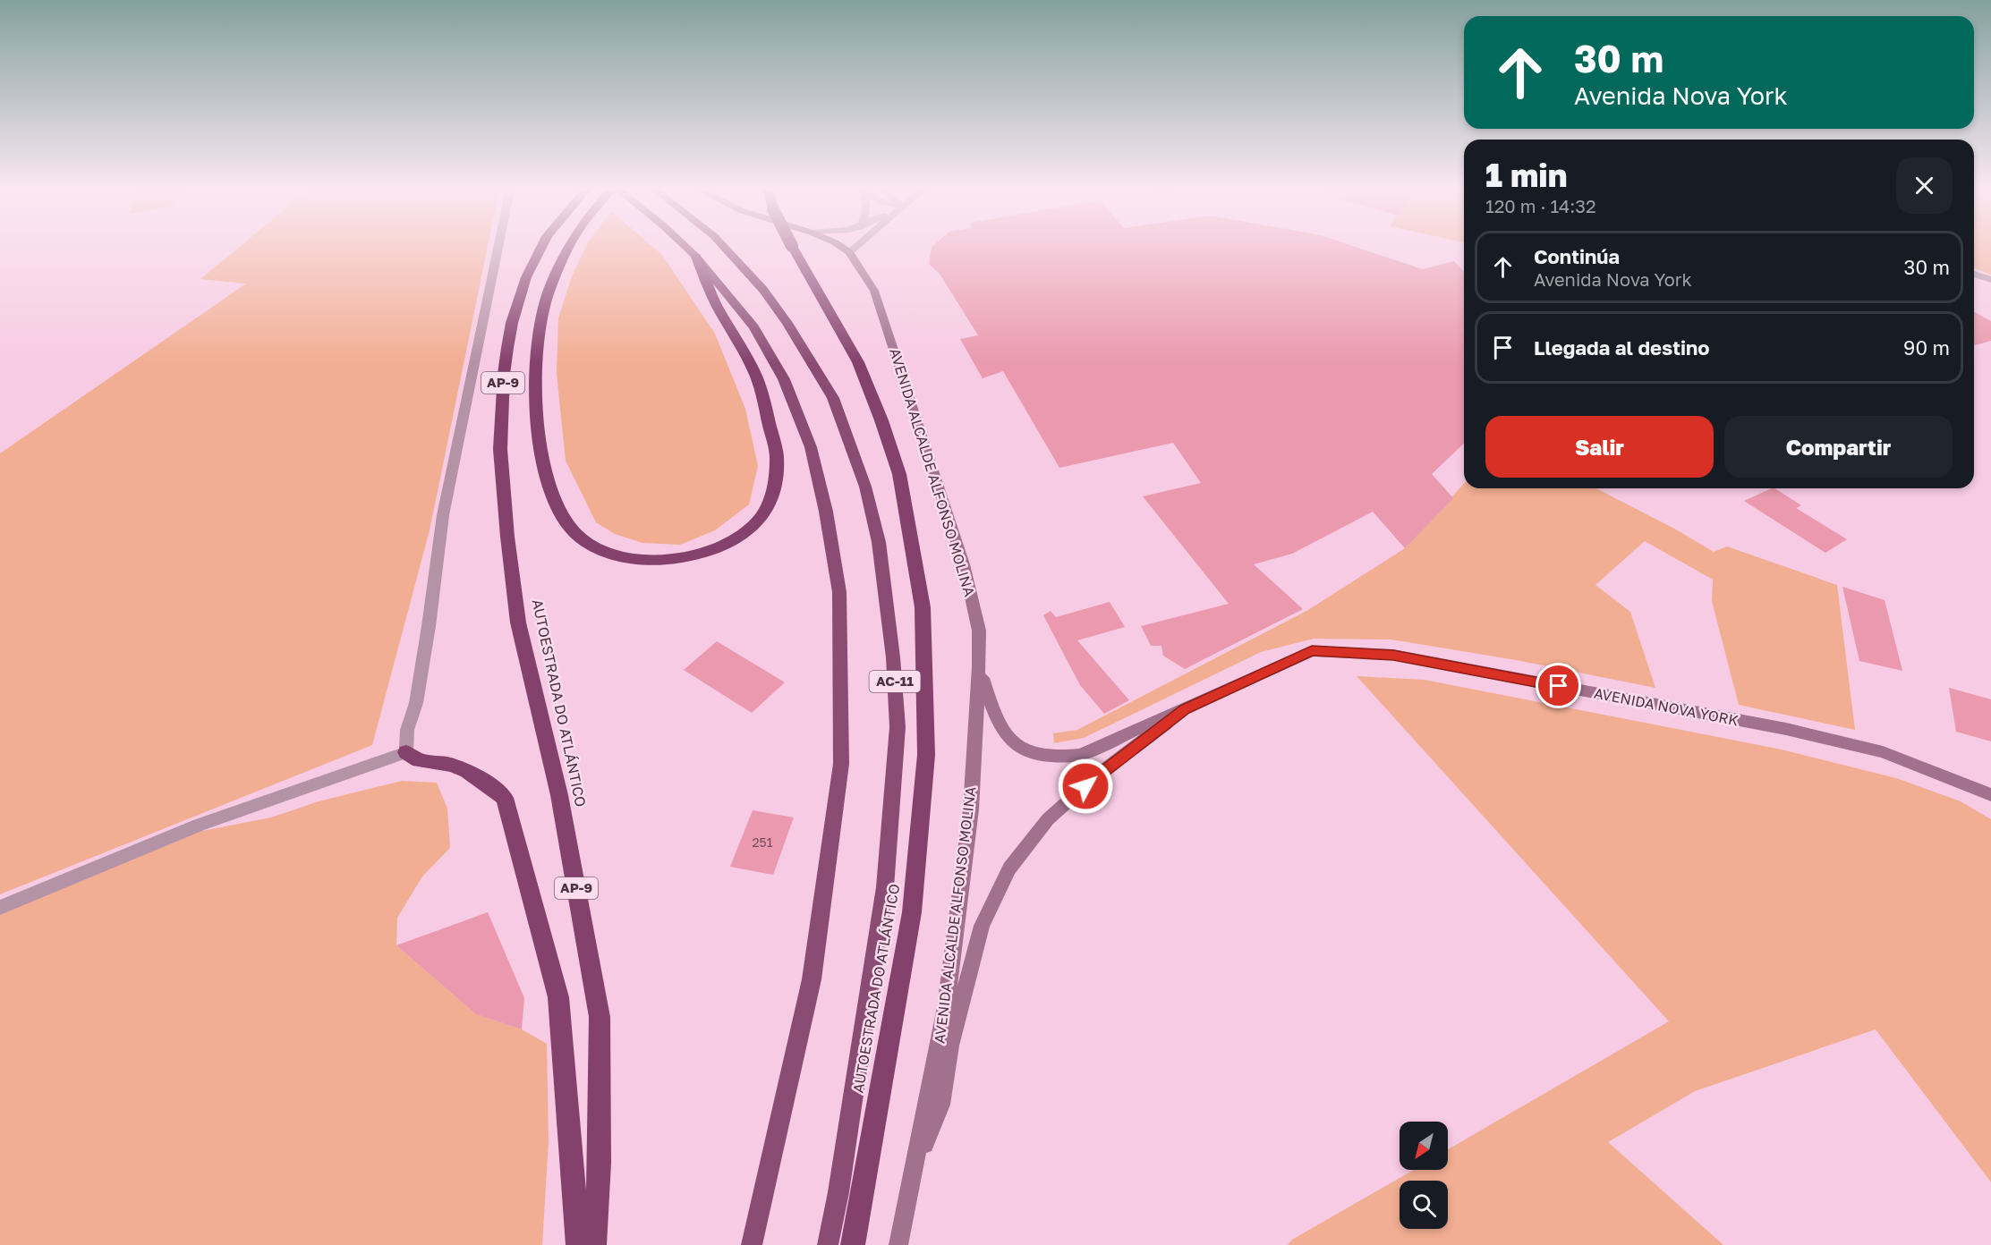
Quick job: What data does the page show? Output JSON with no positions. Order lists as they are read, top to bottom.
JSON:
{
  "streets": {
    "highway": ["AP-9", "AC-11", "AUTOESTRADA DO ATLÁNTICO"],
    "main road": ["AVENIDA ALCALDE ALFONSO MOLINA", "AVENIDA NOVA YORK"]
  },
  "house_numbers": ["251"],
  "north": "bottom left",
  "page": {
    "turn": ["30 m", "Avenida Nova York"],
    "heading": ["1 min", "120 m · 14:32"],
    "list": [
      {
        "name": "Continúa",
        "note": "Avenida Nova York",
        "value": "30 m"
      },
      {
        "name": "Llegada al destino",
        "value": "90 m"
      }
    ],
    "buttons": ["Salir", "Compartir"]
  }
}
